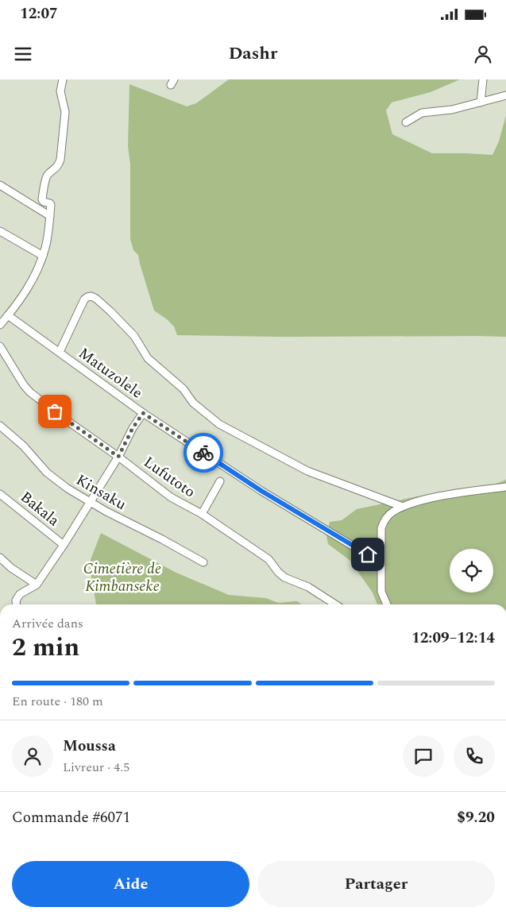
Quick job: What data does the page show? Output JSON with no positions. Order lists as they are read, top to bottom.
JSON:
{
  "streets": {
    "street": [
      "Matuzolele",
      "Lufutoto",
      "Kinsaku",
      "Bakala"
    ]
  },
  "parks": ["Cimetière de Kimbanseke"],
  "page": {
    "status": "12:07",
    "header": "Dashr",
    "heading": ["2 min", "Arrivée dans", "12:09–12:14"],
    "panel": [
      "Moussa",
      "Livreur · 4.5",
      "Commande #6071",
      "$9.20"
    ],
    "bar": "En route · 180 m",
    "buttons": ["Aide", "Partager"]
  }
}
